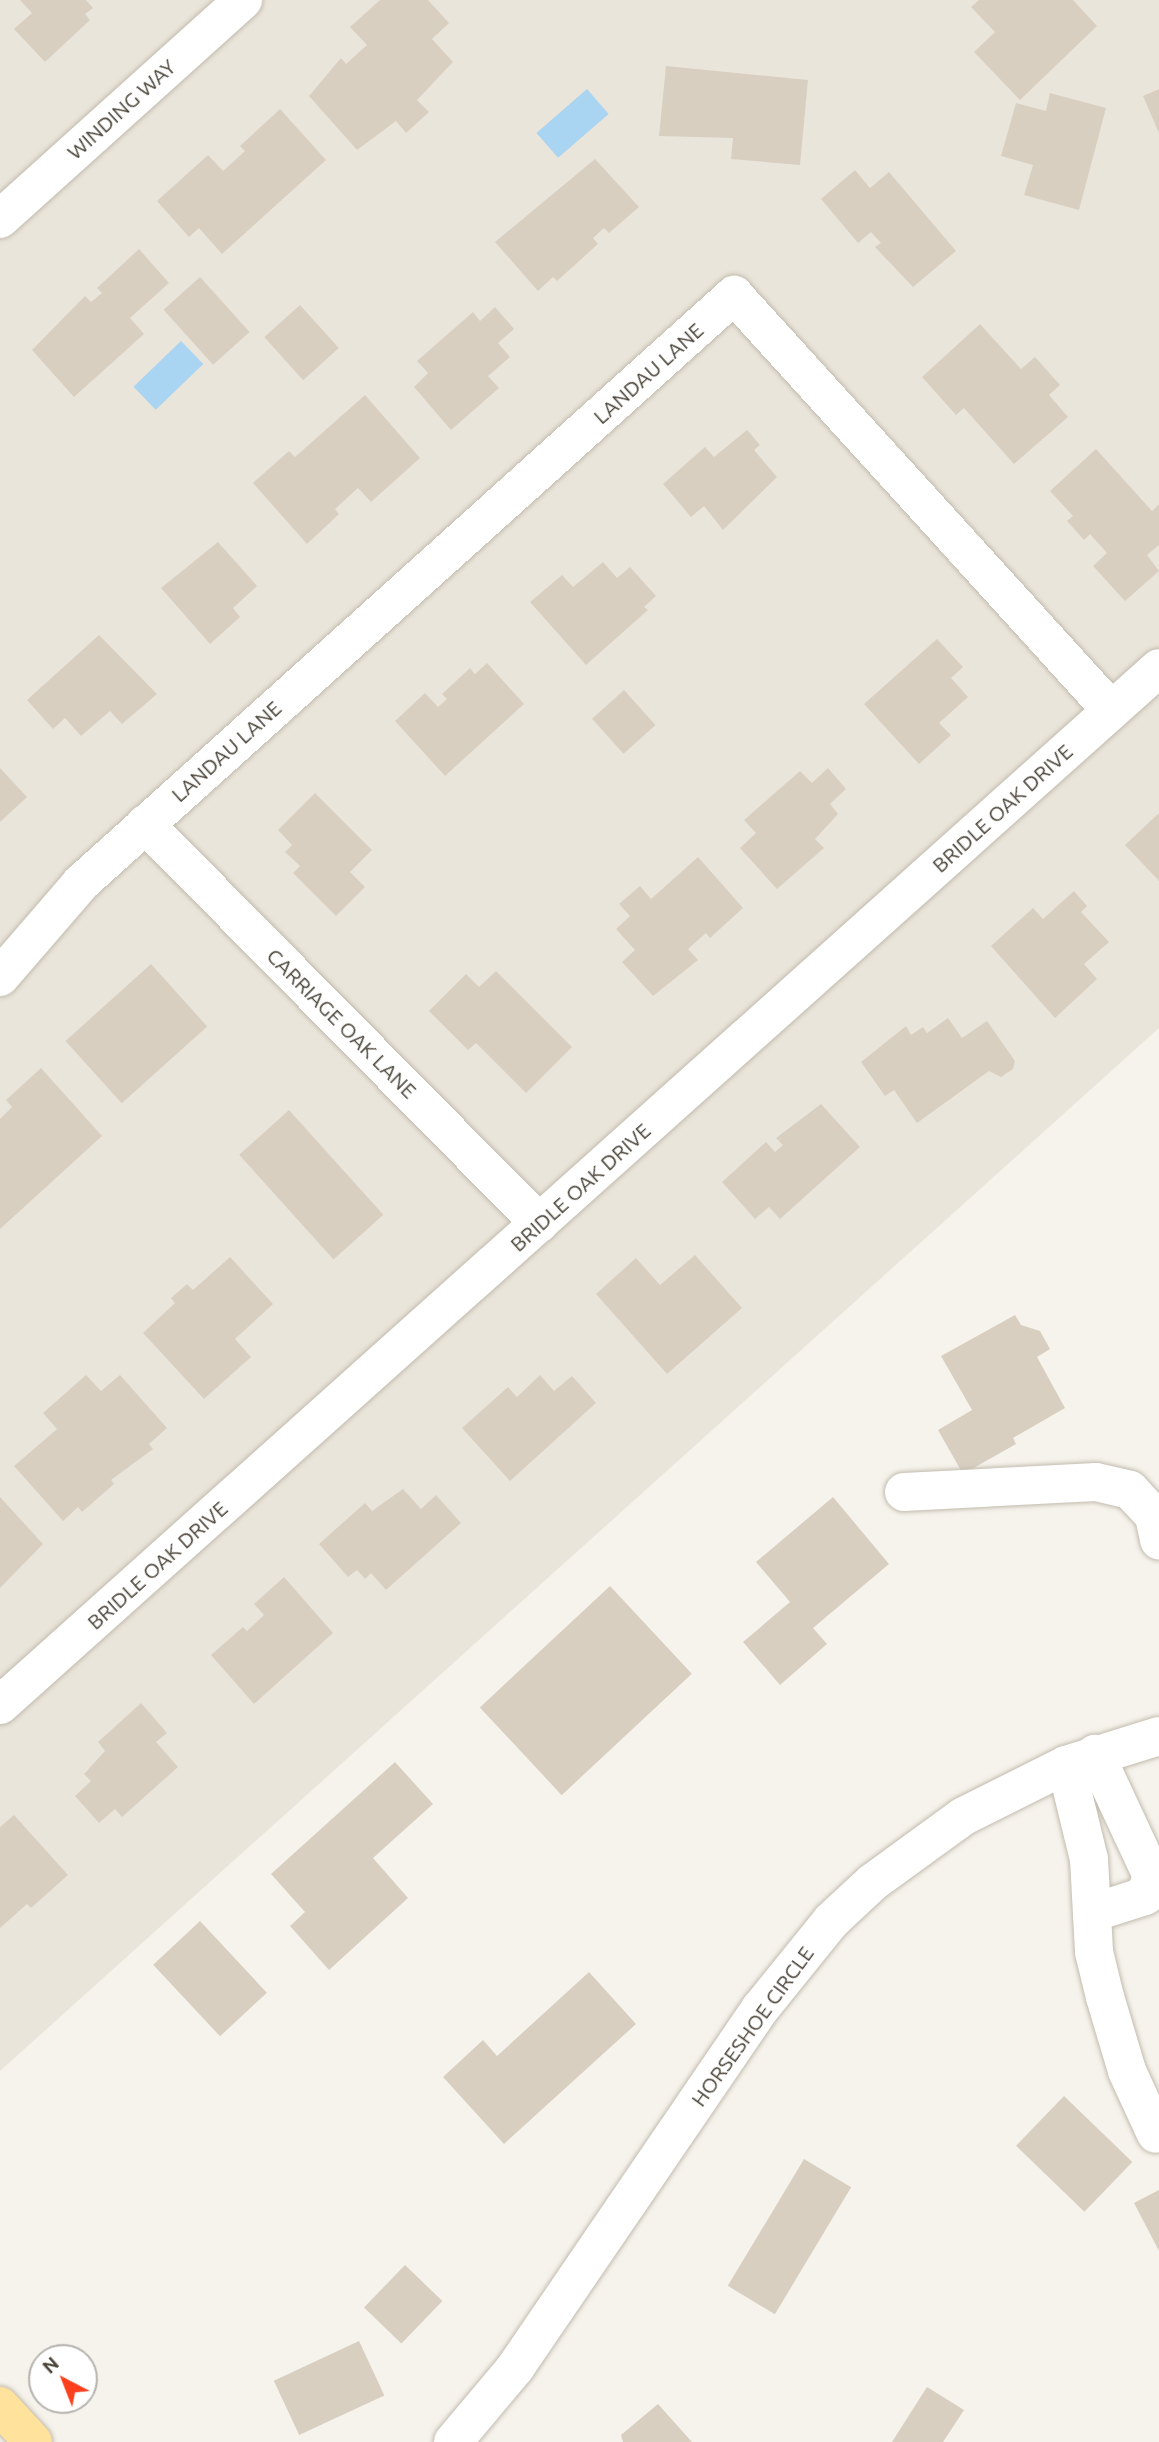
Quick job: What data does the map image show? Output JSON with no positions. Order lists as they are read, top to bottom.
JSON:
{
  "streets": {
    "street": [
      "WINDING WAY",
      "LANDAU LANE",
      "BRIDLE OAK DRIVE",
      "CARRIAGE OAK LANE",
      "HORSESHOE CIRCLE"
    ]
  },
  "crossings": [
    ["LANDAU LANE", "BRIDLE OAK DRIVE"],
    ["LANDAU LANE", "CARRIAGE OAK LANE"],
    ["BRIDLE OAK DRIVE", "CARRIAGE OAK LANE"]
  ],
  "north": "top left"
}
